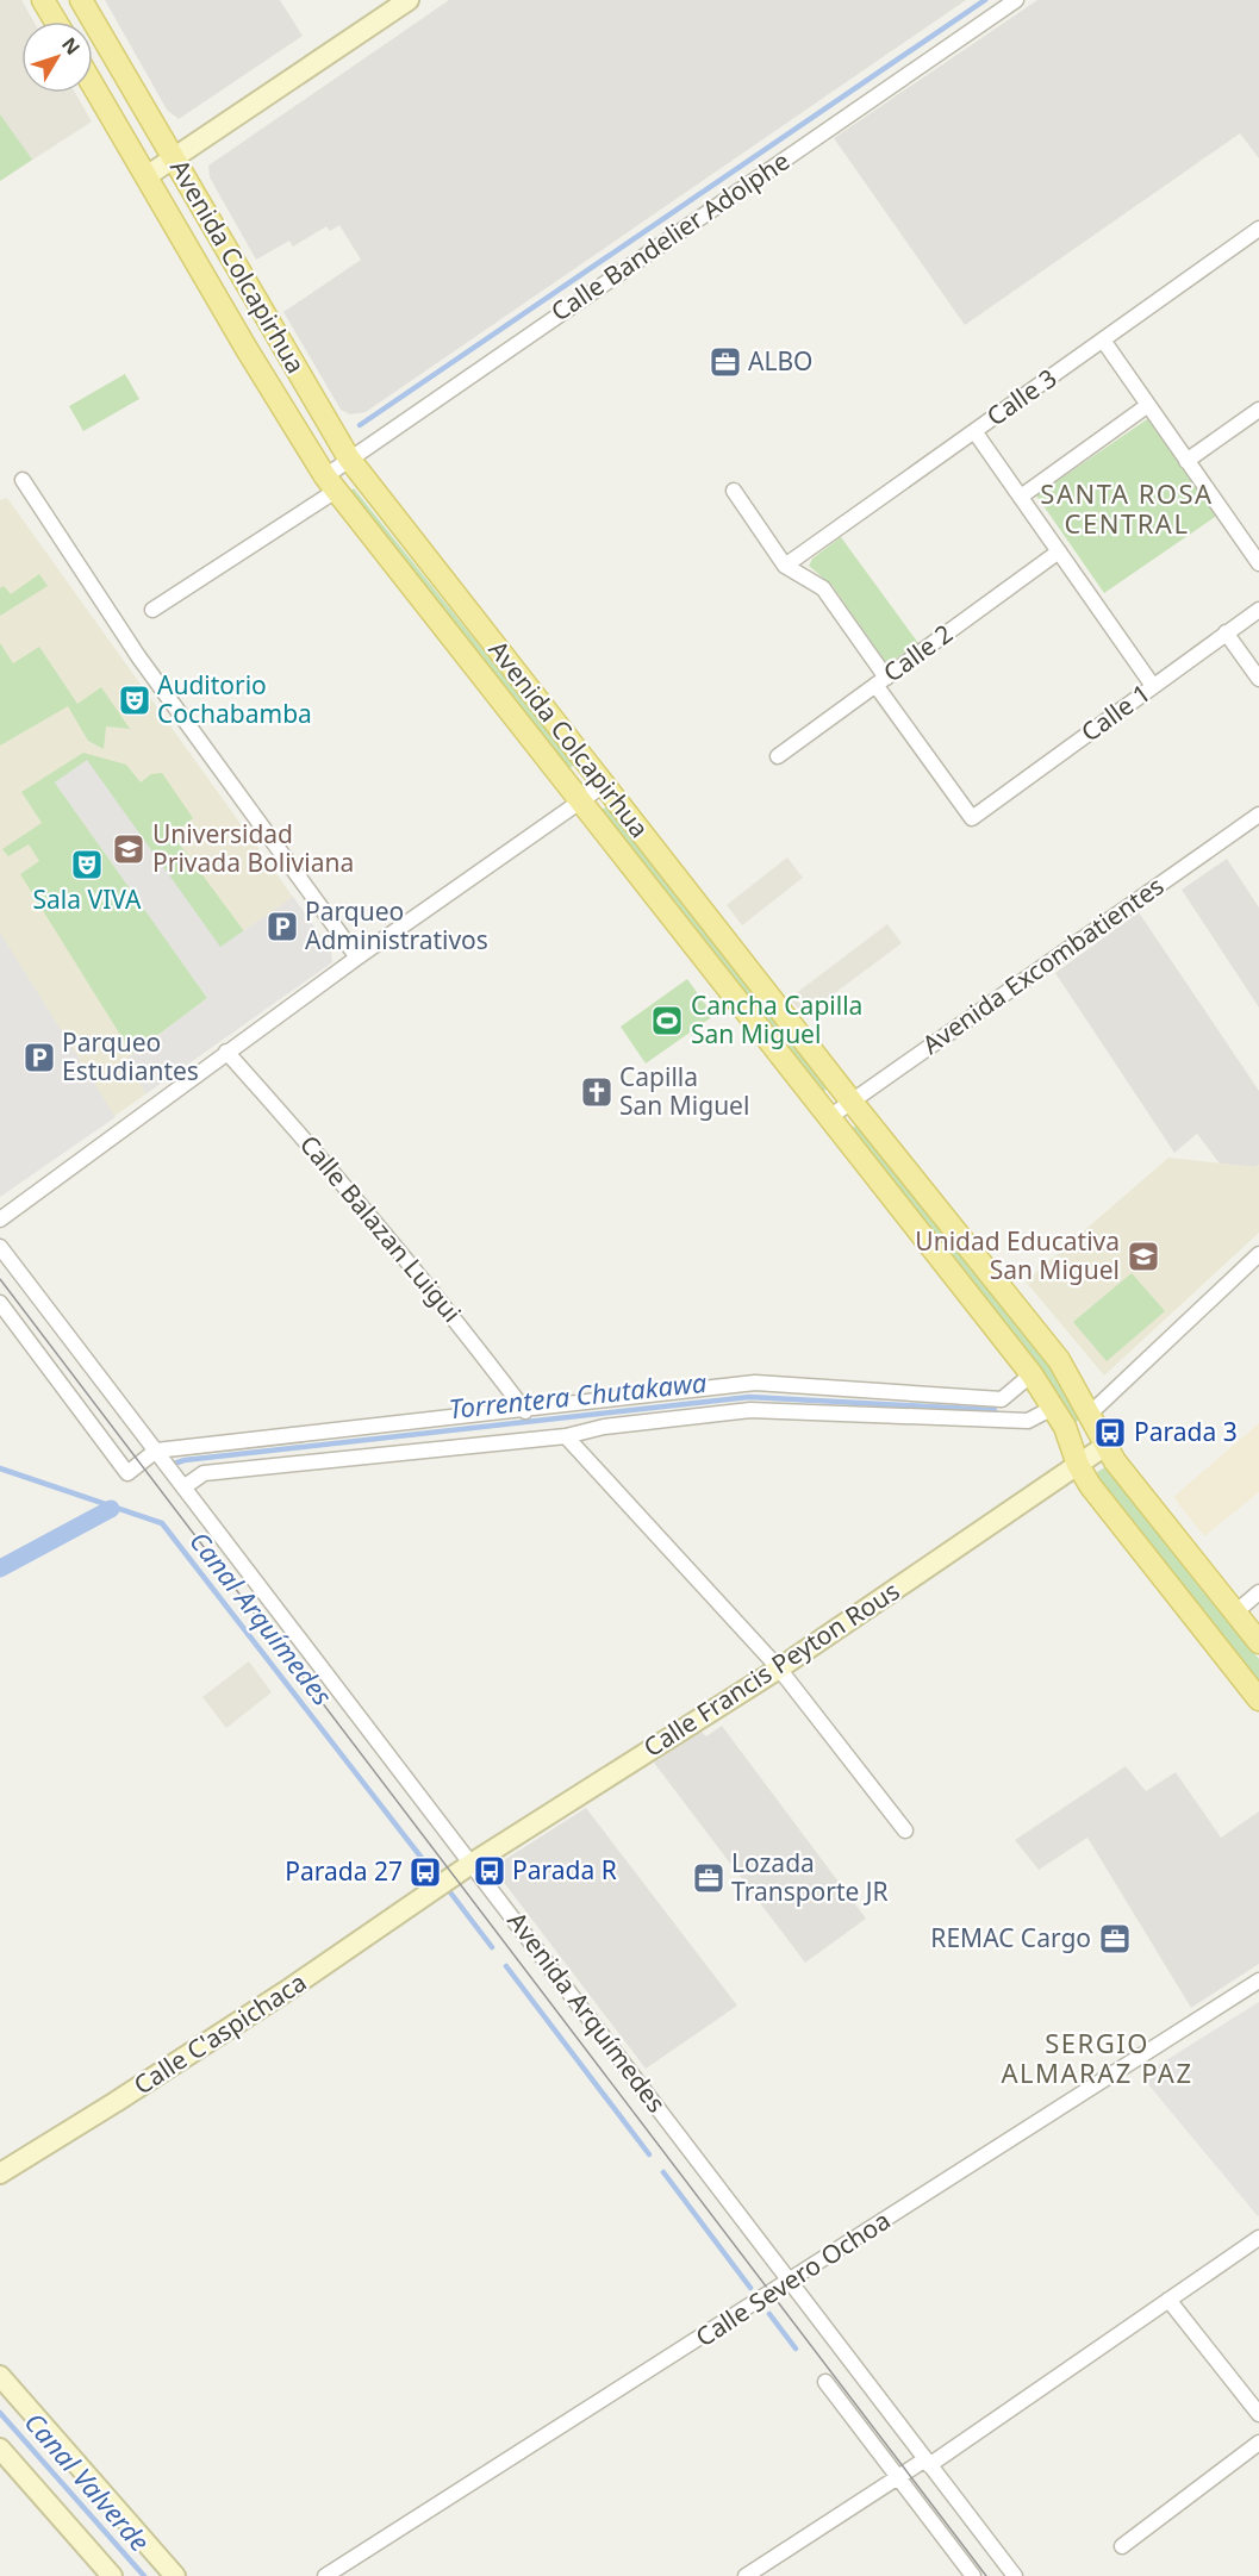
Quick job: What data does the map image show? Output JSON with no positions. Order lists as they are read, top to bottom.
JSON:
{
  "streets": {
    "main road": ["Avenida Colcapirhua"],
    "street": [
      "Calle Bandelier Adolphe",
      "Calle 3",
      "Calle 2",
      "Calle 1",
      "Avenida Excombatientes",
      "Calle Balazan Luigui",
      "Calle Francis Peyton Rous",
      "Avenida Arquímedes",
      "Calle C'aspichaca",
      "Calle Severo Ochoa"
    ]
  },
  "crossings": [
    ["Calle Bandelier Adolphe", "Avenida Colcapirhua"],
    ["Avenida Colcapirhua", "Avenida Excombatientes"],
    ["Avenida Colcapirhua", "Calle Francis Peyton Rous"],
    ["Calle 2", "Calle 1"],
    ["Calle Francis Peyton Rous", "Avenida Arquímedes"],
    ["Calle Francis Peyton Rous", "Calle C'aspichaca"],
    ["Avenida Arquímedes", "Calle Severo Ochoa"]
  ],
  "districts": ["SANTA ROSA CENTRAL", "SERGIO ALMARAZ PAZ"],
  "water": ["Torrentera Chutakawa", "Canal Arquímedes", "Canal Valverde"],
  "places": {
    "office": ["ALBO", "Lozada Transporte JR", "REMAC Cargo"],
    "theatre": ["Auditorio Cochabamba", "Sala VIVA"],
    "school or university": ["Universidad Privada Boliviana", "Unidad Educativa San Miguel"],
    "parking": ["Parqueo Administrativos", "Parqueo Estudiantes"],
    "sports": ["Cancha Capilla San Miguel"],
    "church": ["Capilla San Miguel"],
    "bus stop": ["Parada 3", "Parada R", "Parada 27"]
  },
  "north": "top right"
}
